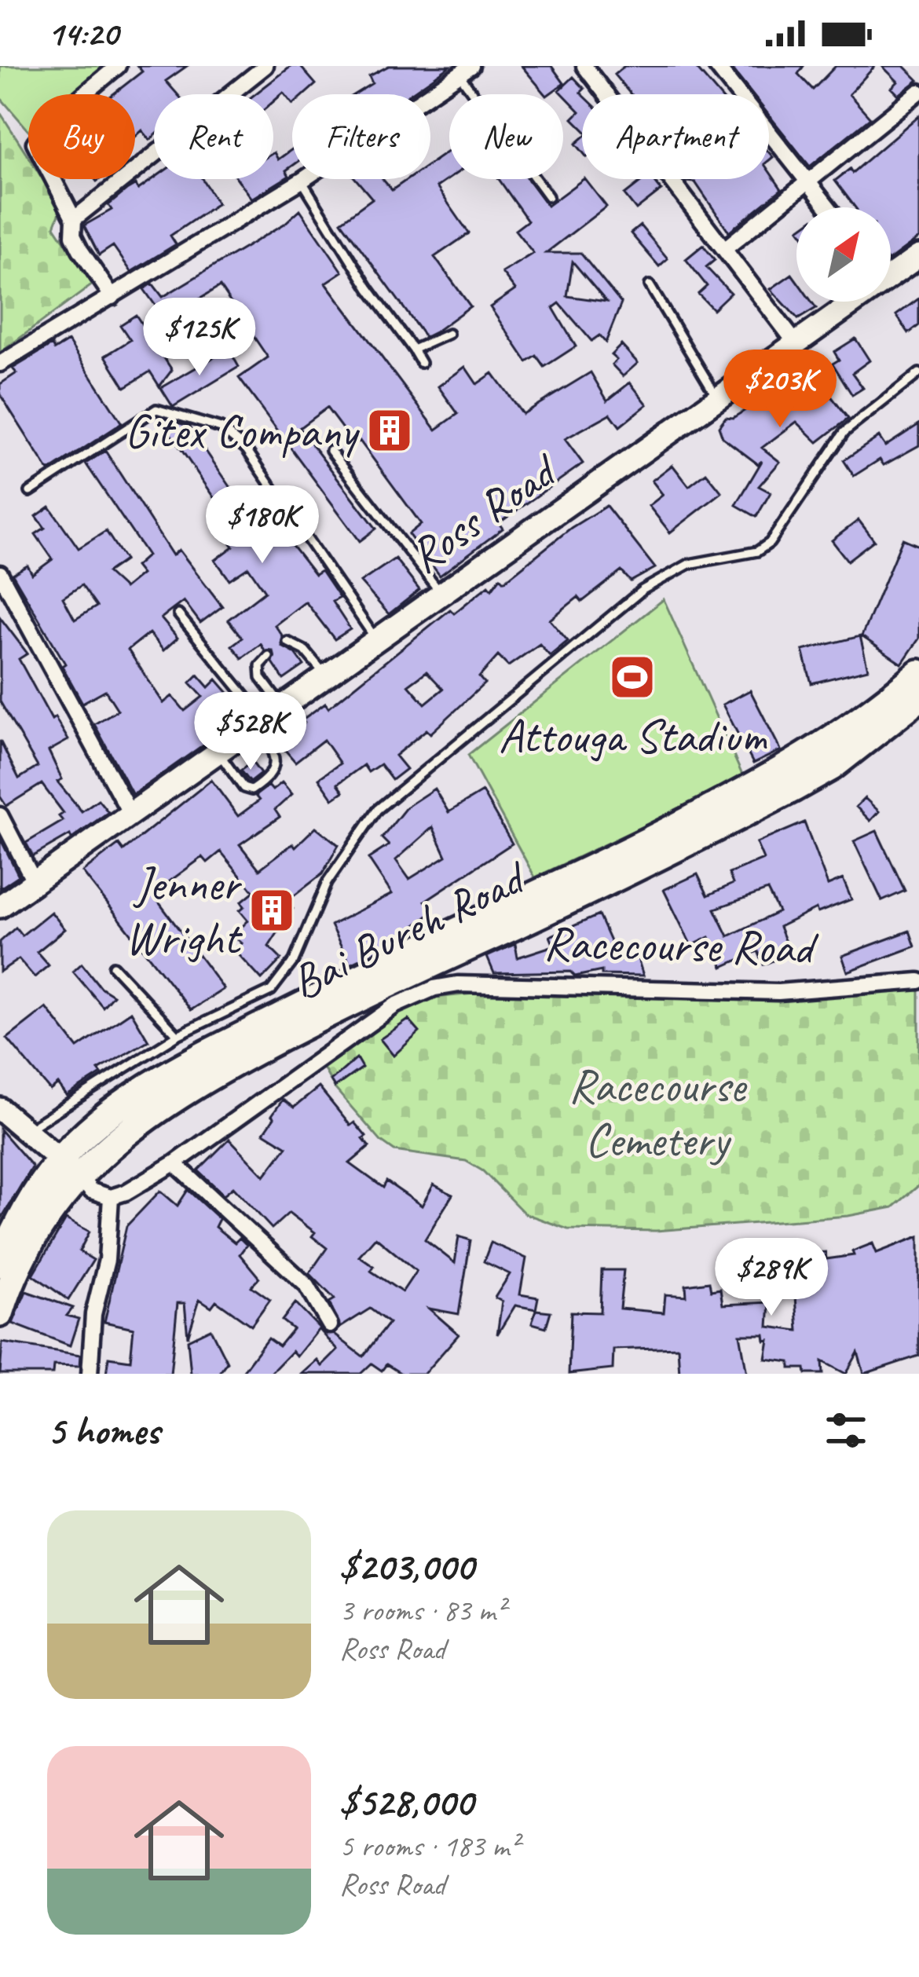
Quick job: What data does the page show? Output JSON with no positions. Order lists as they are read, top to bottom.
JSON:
{
  "streets": {
    "highway": ["Bai Bureh Road"],
    "main road": ["Ross Road"],
    "street": ["Racecourse Road"]
  },
  "parks": ["Racecourse Cemetery"],
  "places": {
    "building": ["Gitex Company", "Jenner Wright"],
    "sports": ["Attouga Stadium"]
  },
  "north": "top right",
  "page": {
    "status": "14:20",
    "chip": [
      "Buy",
      "Rent",
      "Filters",
      "New",
      "Apartment"
    ],
    "price": [
      "$125K",
      "$203K",
      "$180K",
      "$528K",
      "$289K"
    ],
    "heading": "5 homes",
    "list": [
      {
        "name": "$203,000",
        "note": "3 rooms · 83 m² · Ross Road"
      },
      {
        "name": "$528,000",
        "note": "5 rooms · 183 m² · Ross Road"
      }
    ]
  }
}
